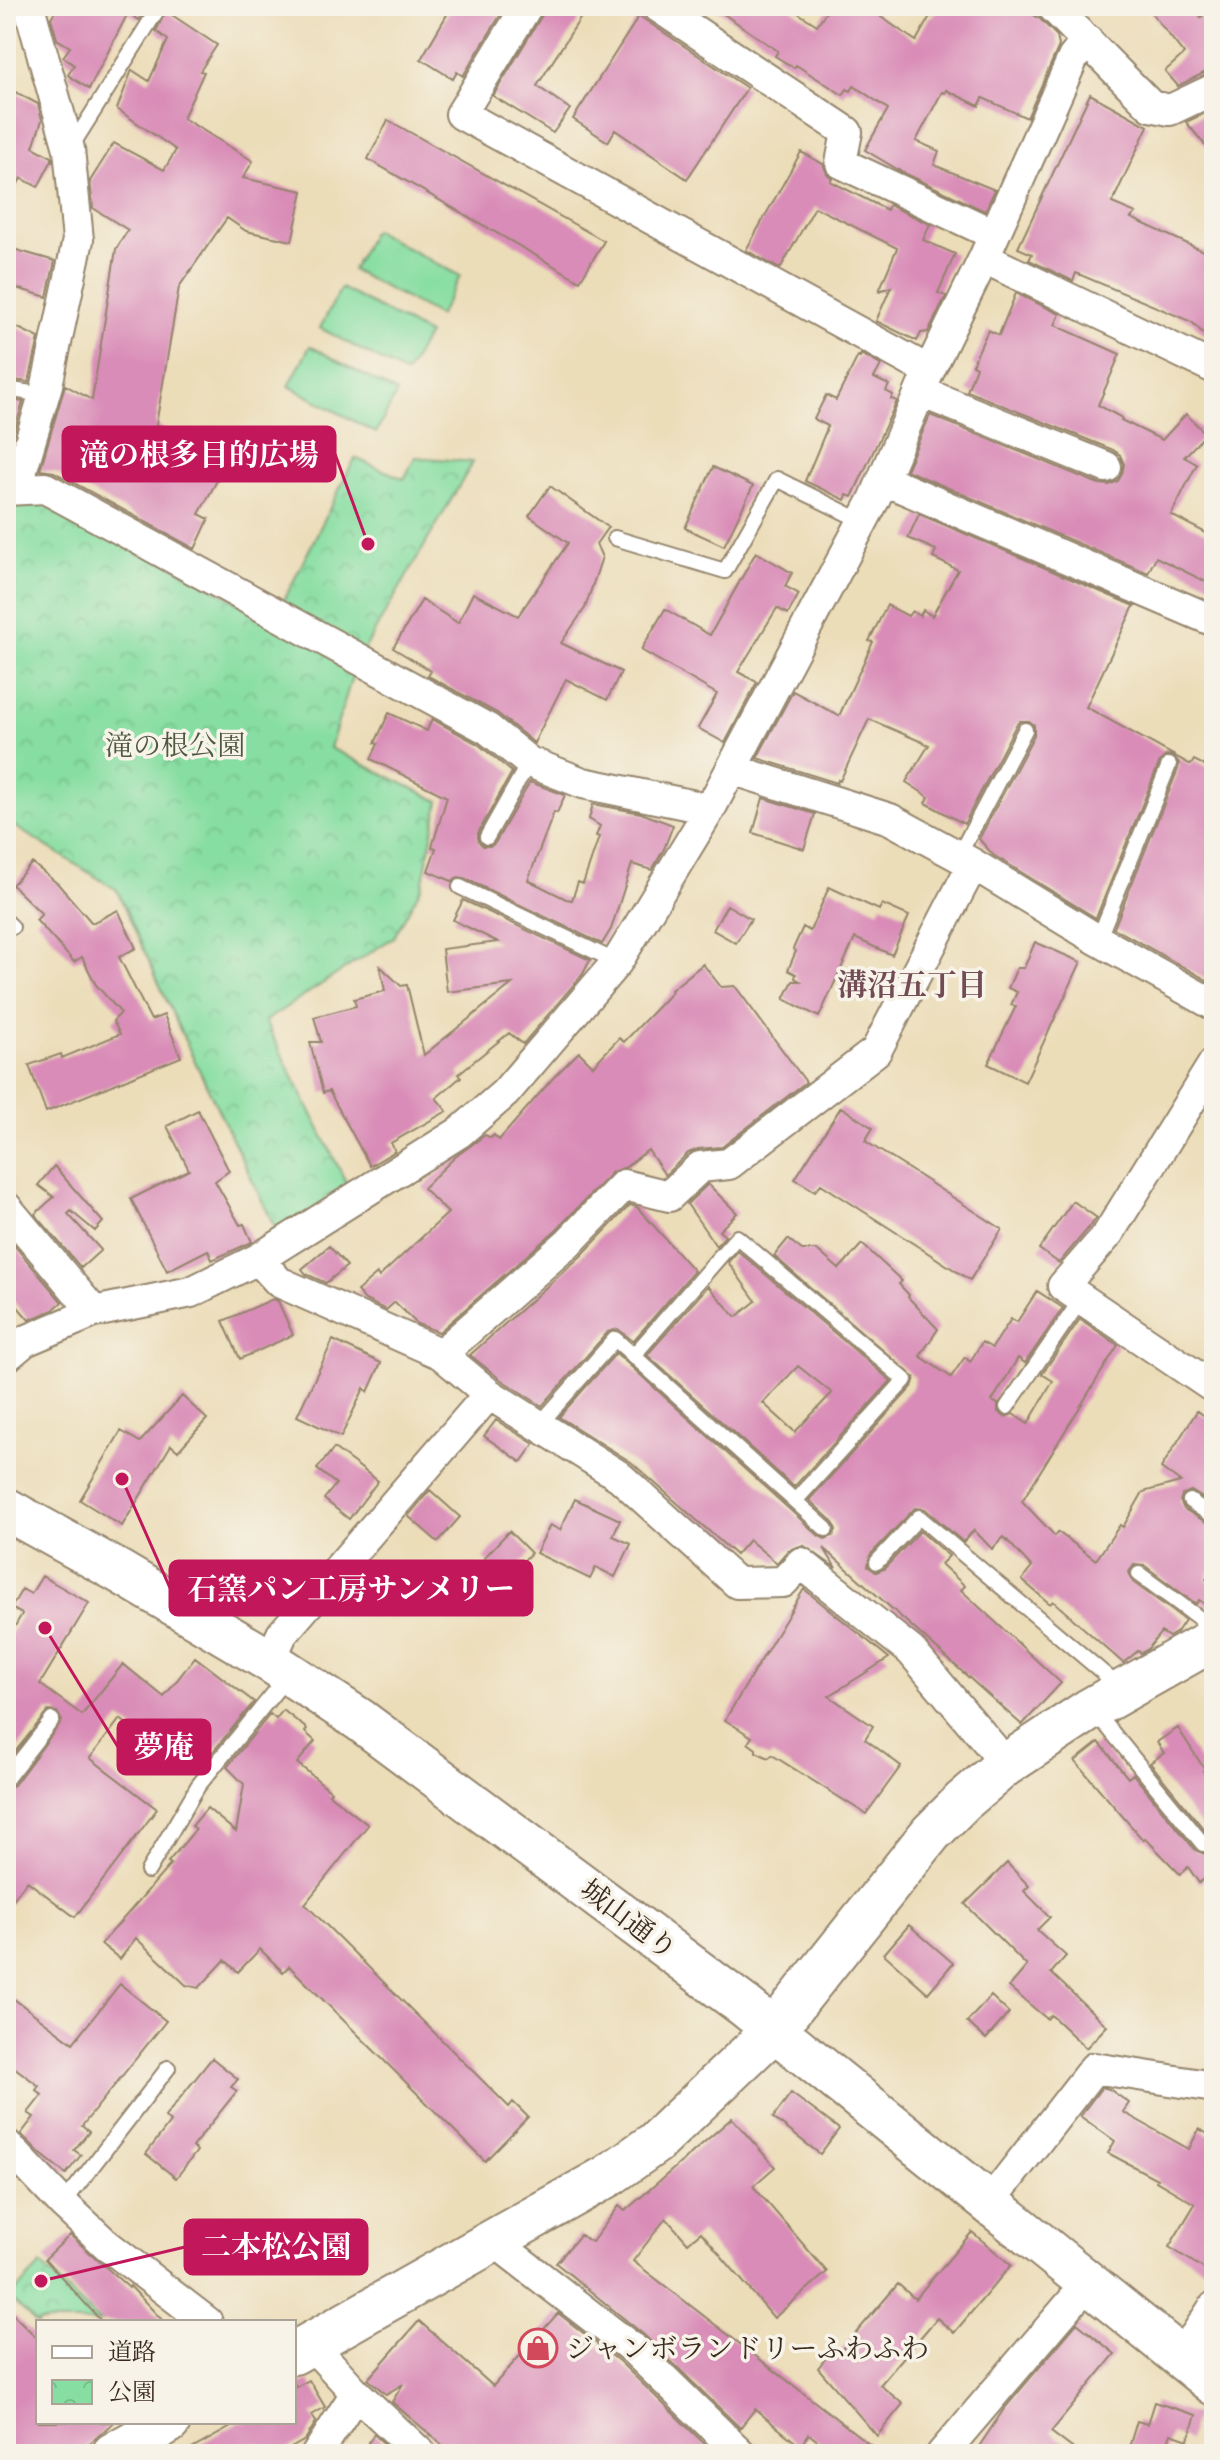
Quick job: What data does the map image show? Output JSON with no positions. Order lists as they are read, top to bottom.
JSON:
{
  "streets": {
    "street": ["城山通り"]
  },
  "districts": ["溝沼五丁目"],
  "parks": ["滝の根公園"],
  "places": {
    "other": [
      "滝の根多目的広場",
      "石窯パン工房サンメリー",
      "夢庵",
      "二本松公園"
    ],
    "shop": ["ジャンボランドリーふわふわ"]
  },
  "legend": ["道路", "公園"]
}
